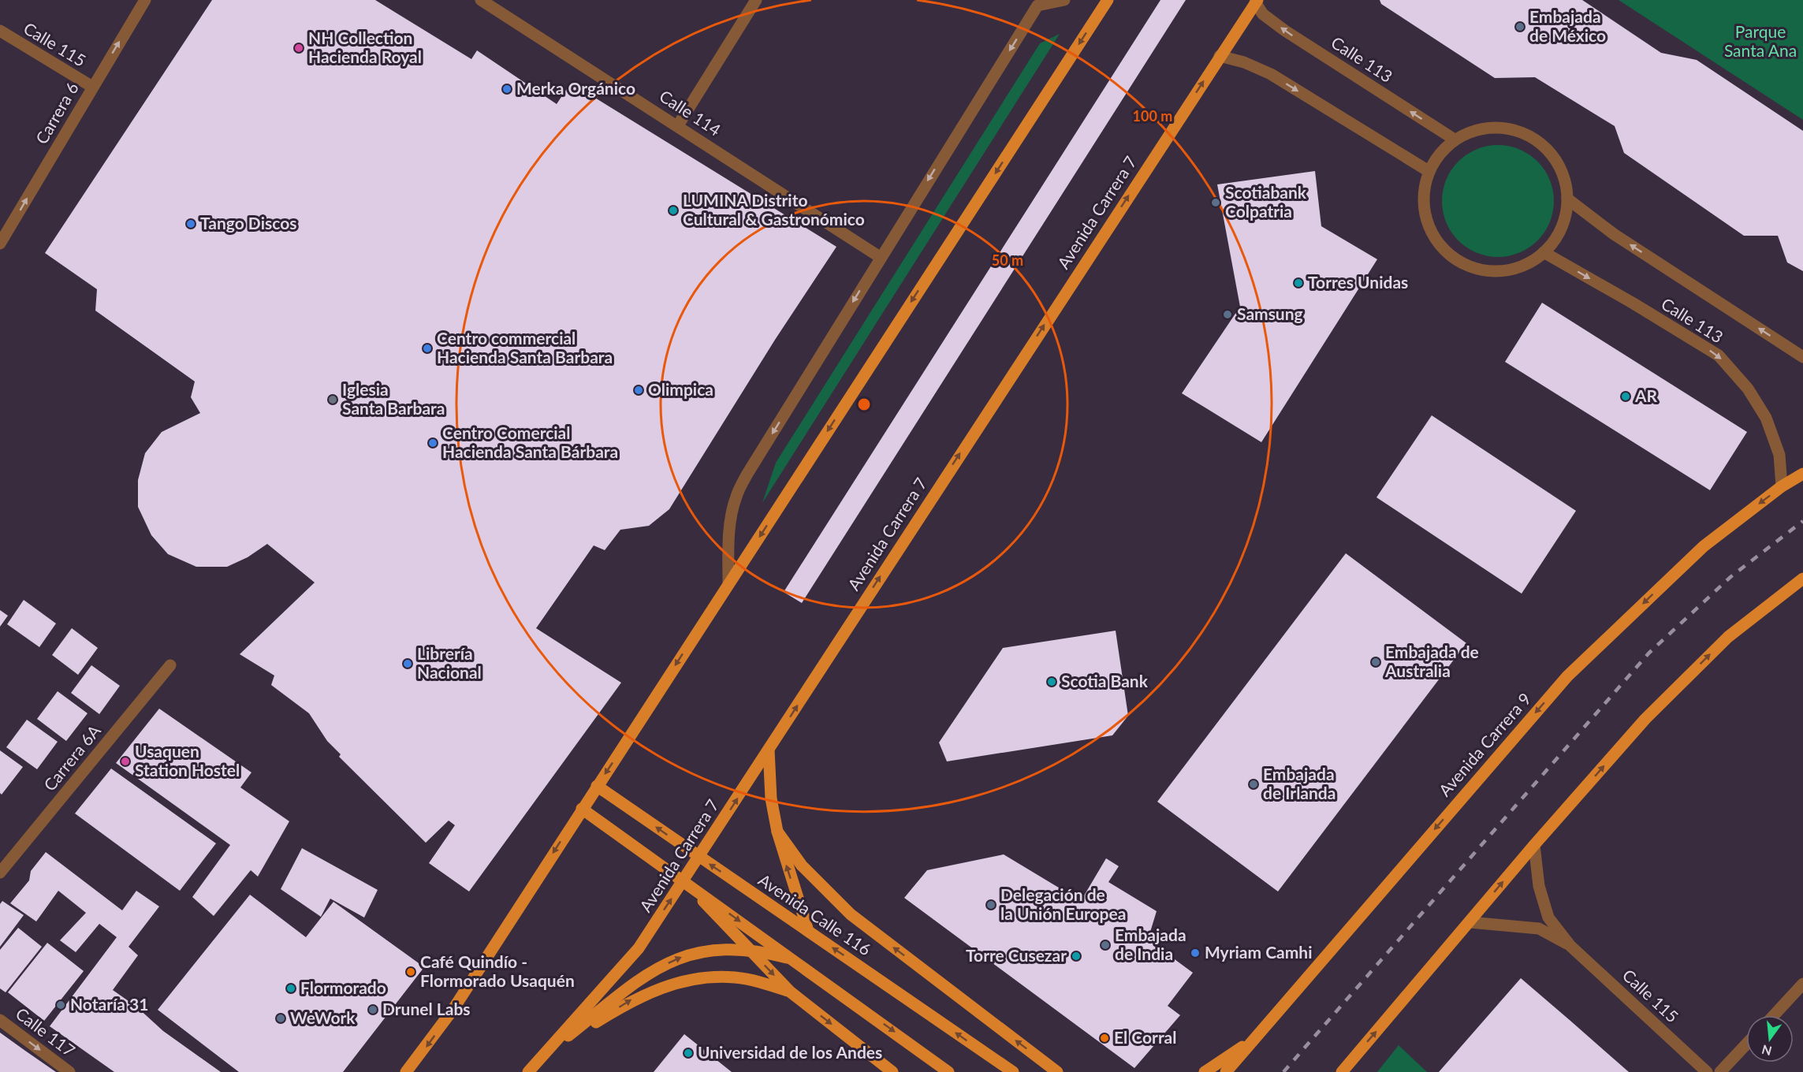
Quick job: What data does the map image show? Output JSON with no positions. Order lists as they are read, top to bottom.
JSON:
{
  "streets": {
    "main road": ["Avenida Carrera 7", "Avenida Carrera 9", "Avenida Calle 116"],
    "street": [
      "Calle 115",
      "Calle 113",
      "Carrera 6",
      "Calle 114",
      "Carrera 6A",
      "Calle 117"
    ]
  },
  "crossings": [
    ["Calle 115", "Carrera 6"],
    ["Calle 113", "Avenida Carrera 7"],
    ["Calle 113", "Avenida Carrera 9"],
    ["Avenida Carrera 7", "Avenida Calle 116"]
  ],
  "one_way": ["Carrera 6", "Avenida Carrera 7", "Calle 117"],
  "parks": ["Parque Santa Ana"],
  "places": [
    "Embajada de México",
    "NH Collection Hacienda Royal",
    "Merka Orgánico",
    "Scotiabank Colpatria",
    "LUMINA Distrito Cultural & Gastronómico",
    "Tango Discos",
    "Torres Unidas",
    "Samsung",
    "Centro commercial Hacienda Santa Barbara",
    "Olimpica",
    "AR",
    "Iglesia Santa Barbara",
    "Centro Comercial Hacienda Santa Bárbara",
    "Embajada de Australia",
    "Librería Nacional",
    "Scotia Bank",
    "Usaquen Station Hostel",
    "Embajada de Irlanda",
    "Delegación de la Unión Europea",
    "Embajada de India",
    "Myriam Camhi",
    "Torre Cusezar",
    "Café Quindío - Flormorado Usaquén",
    "Flormorado",
    "Notaría 31",
    "Drunel Labs",
    "WeWork",
    "El Corral",
    "Universidad de los Andes"
  ],
  "north": "bottom",
  "rings": ["100 m", "50 m"]
}
